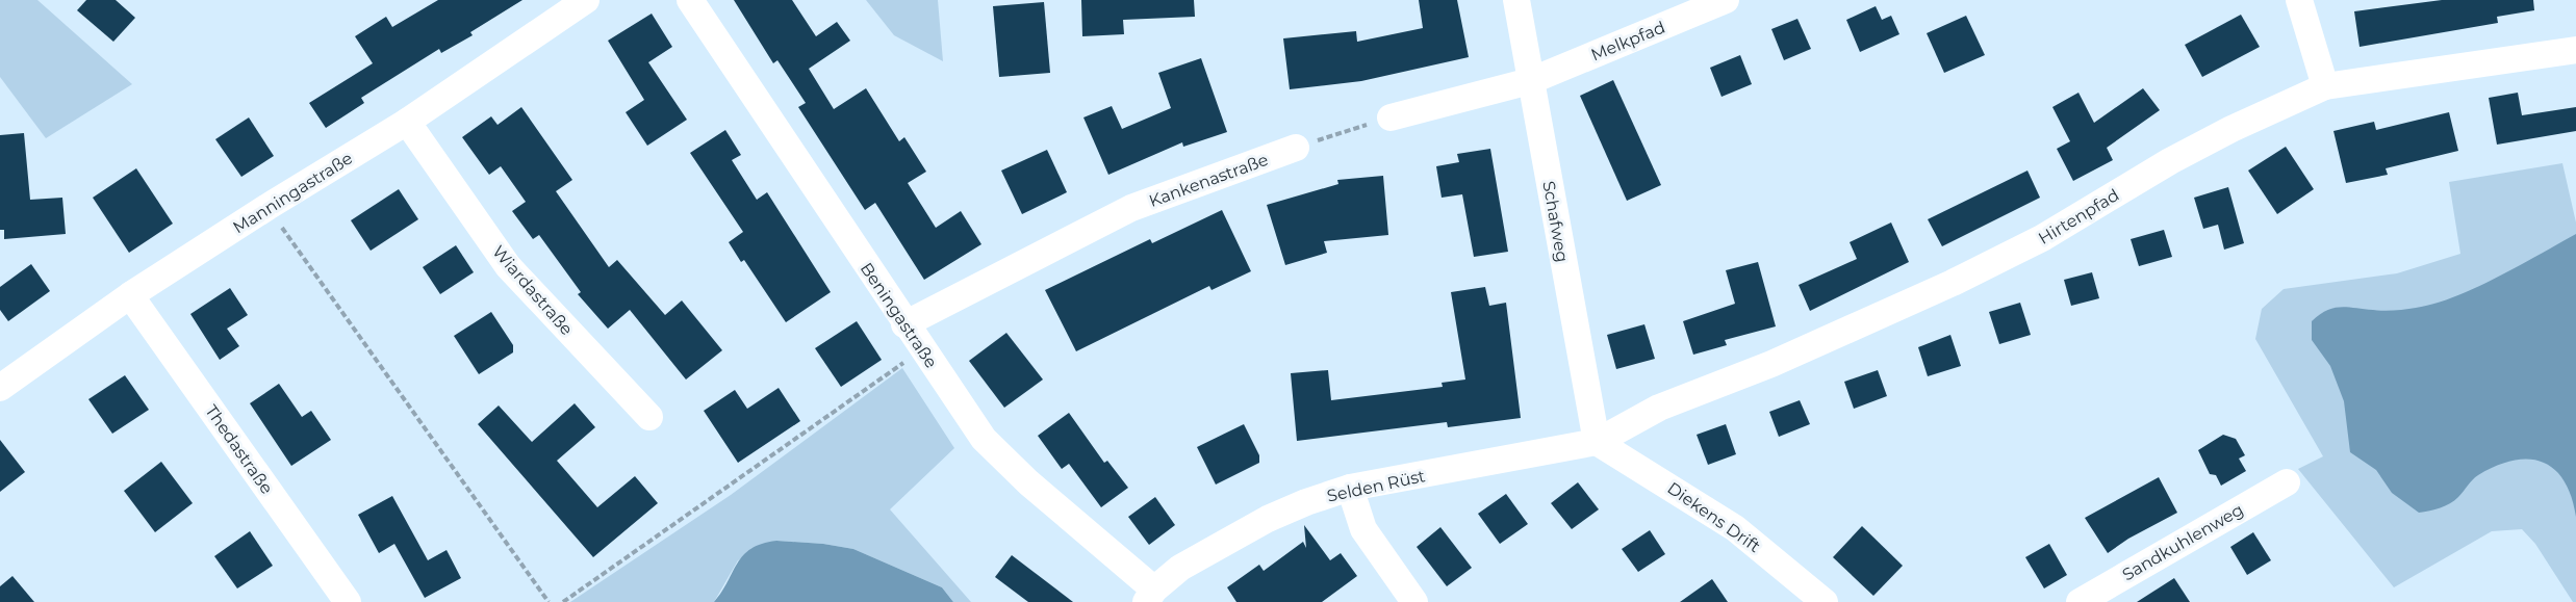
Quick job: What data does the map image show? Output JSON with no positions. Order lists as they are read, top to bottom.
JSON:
{
  "streets": {
    "street": [
      "Melkpfad",
      "Kankenastraße",
      "Manningastraße",
      "Hirtenpfad",
      "Schafweg",
      "Wiardastraße",
      "Beningastraße",
      "Thedastraße",
      "Selden Rüst",
      "Diekens Drift",
      "Sandkuhlenweg"
    ]
  },
  "crossings": [
    ["Melkpfad", "Schafweg"],
    ["Kankenastraße", "Beningastraße"],
    ["Manningastraße", "Wiardastraße"],
    ["Manningastraße", "Thedastraße"],
    ["Hirtenpfad", "Schafweg"],
    ["Hirtenpfad", "Selden Rüst"],
    ["Hirtenpfad", "Diekens Drift"],
    ["Schafweg", "Selden Rüst"],
    ["Schafweg", "Diekens Drift"],
    ["Beningastraße", "Selden Rüst"],
    ["Selden Rüst", "Diekens Drift"]
  ]
}
